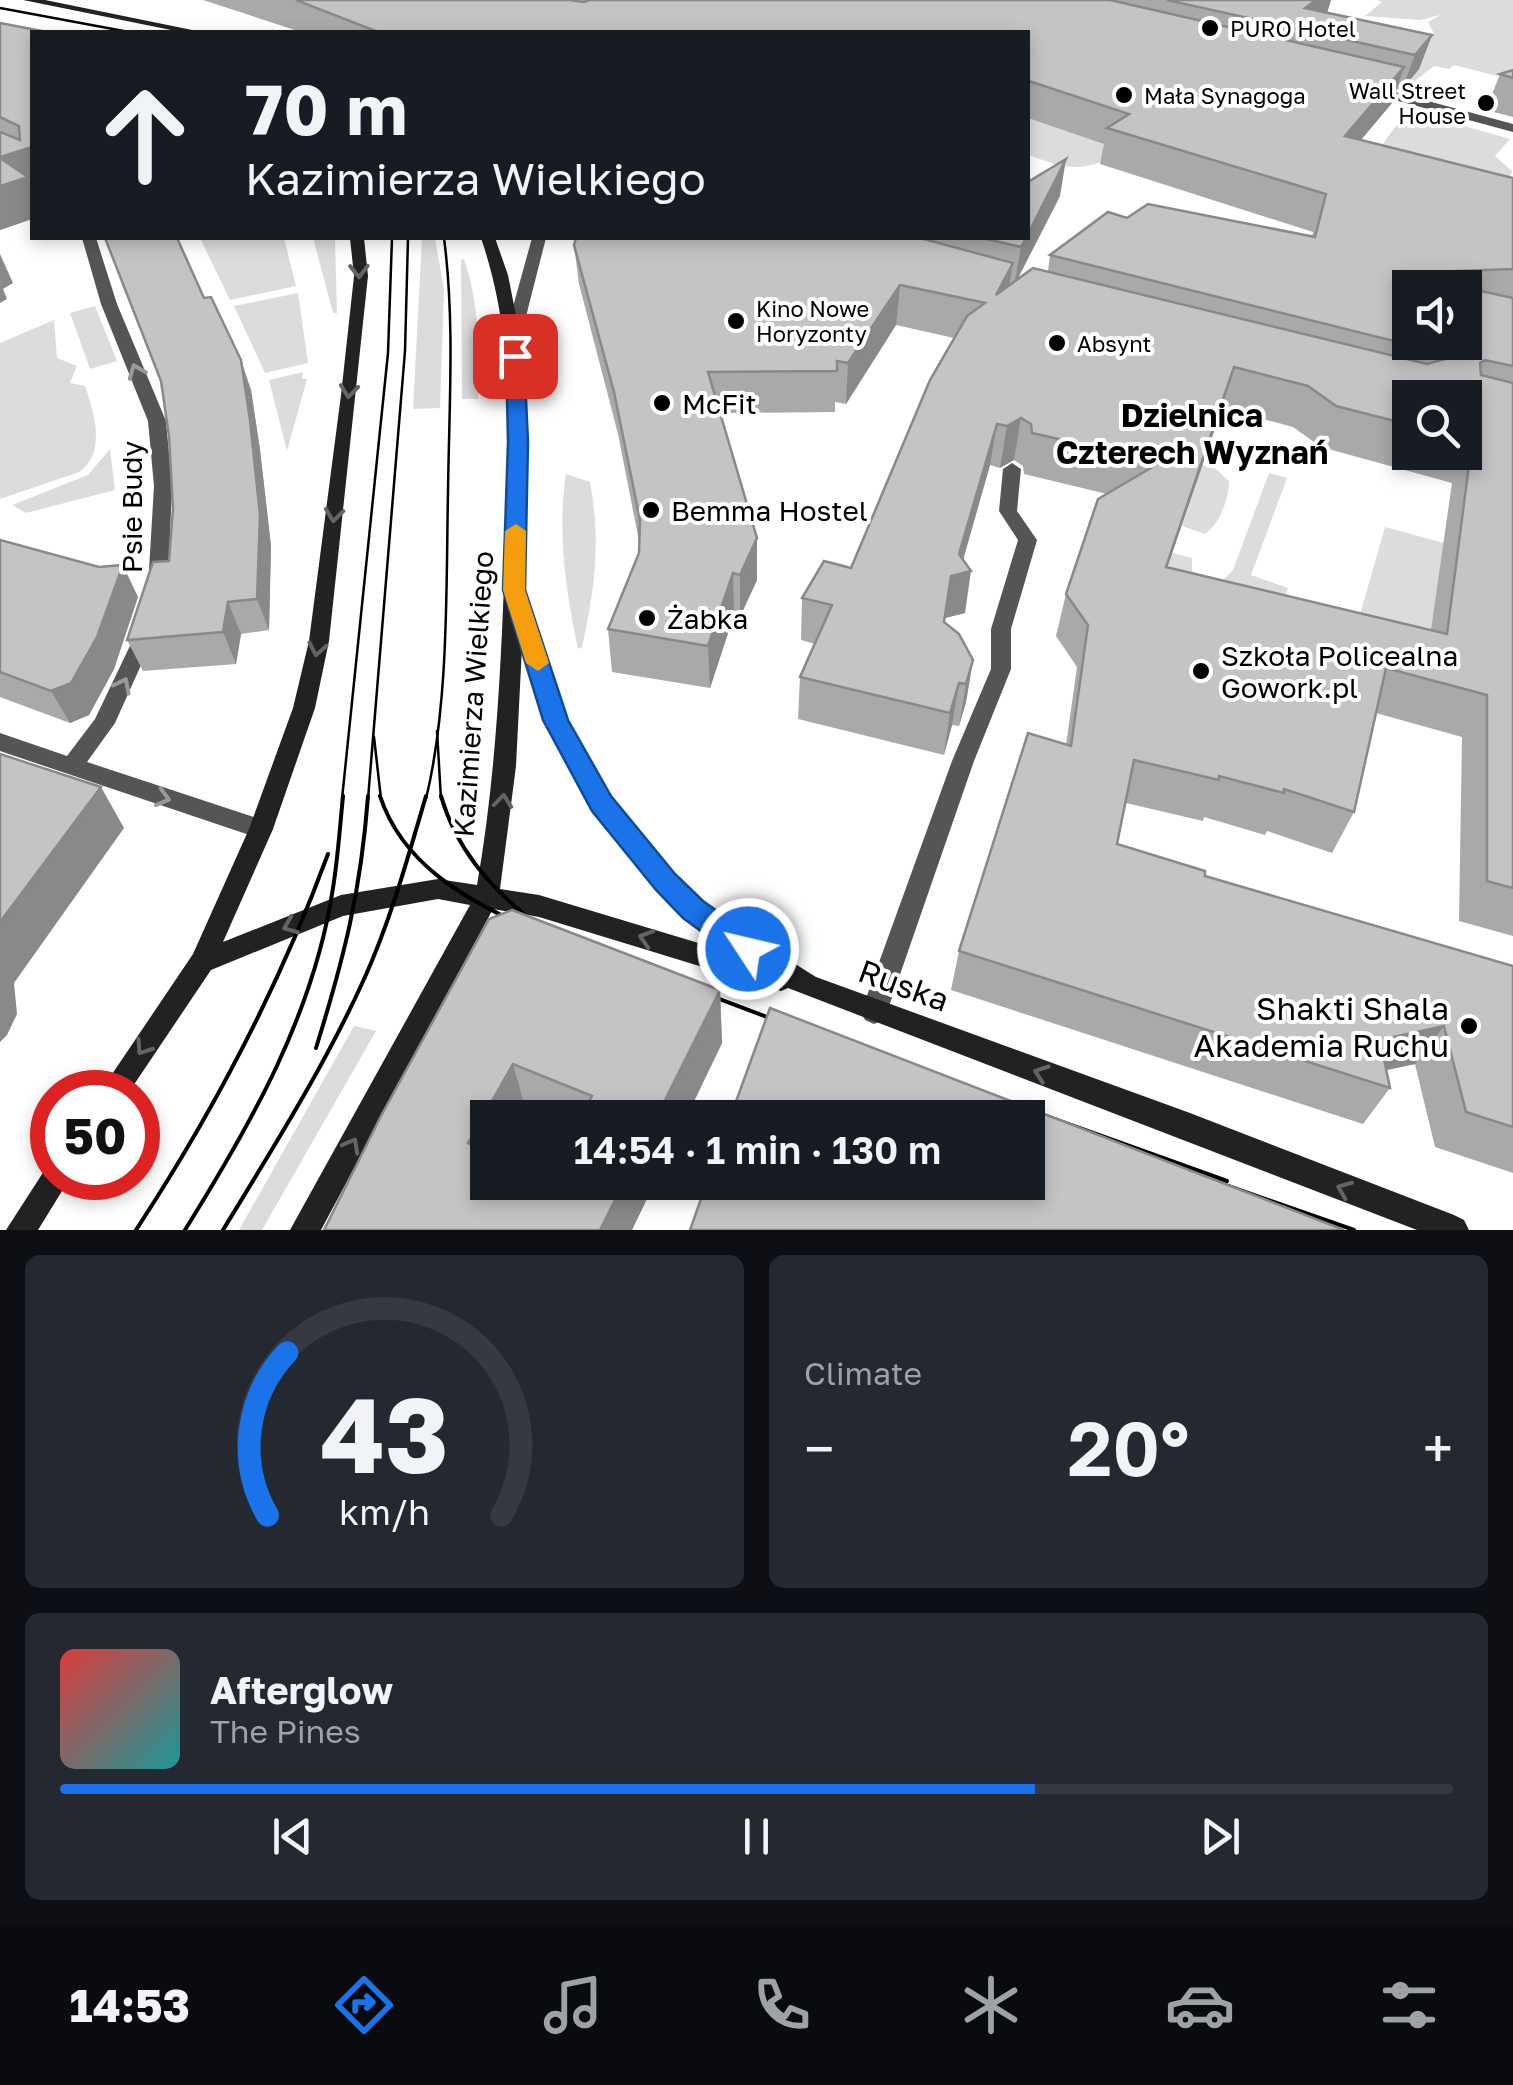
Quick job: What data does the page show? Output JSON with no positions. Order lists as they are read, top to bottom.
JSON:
{
  "streets": {
    "main road": ["Kazimierza Wielkiego", "Ruska"],
    "street": ["Psie Budy"]
  },
  "crossings": [
    ["Kazimierza Wielkiego", "Ruska"]
  ],
  "one_way": ["Psie Budy", "Kazimierza Wielkiego", "Ruska"],
  "districts": ["Dzielnica Czterech Wyznań"],
  "places": [
    "PURO Hotel",
    "Mała Synagoga",
    "Wall Street House",
    "Kino Nowe Horyzonty",
    "Absynt",
    "McFit",
    "Bemma Hostel",
    "Żabka",
    "Szkoła Policealna Gowork.pl",
    "Shakti Shala Akademia Ruchu"
  ],
  "page": {
    "turn": ["70 m", "Kazimierza Wielkiego"],
    "limit": "50",
    "trip": "14:54 · 1 min · 130 m",
    "tile": "Climate",
    "heat": ["−", "20°", "+"],
    "song": ["Afterglow", "The Pines"],
    "tabs": "14:53",
    "gauge": ["43", "km/h"]
  }
}
